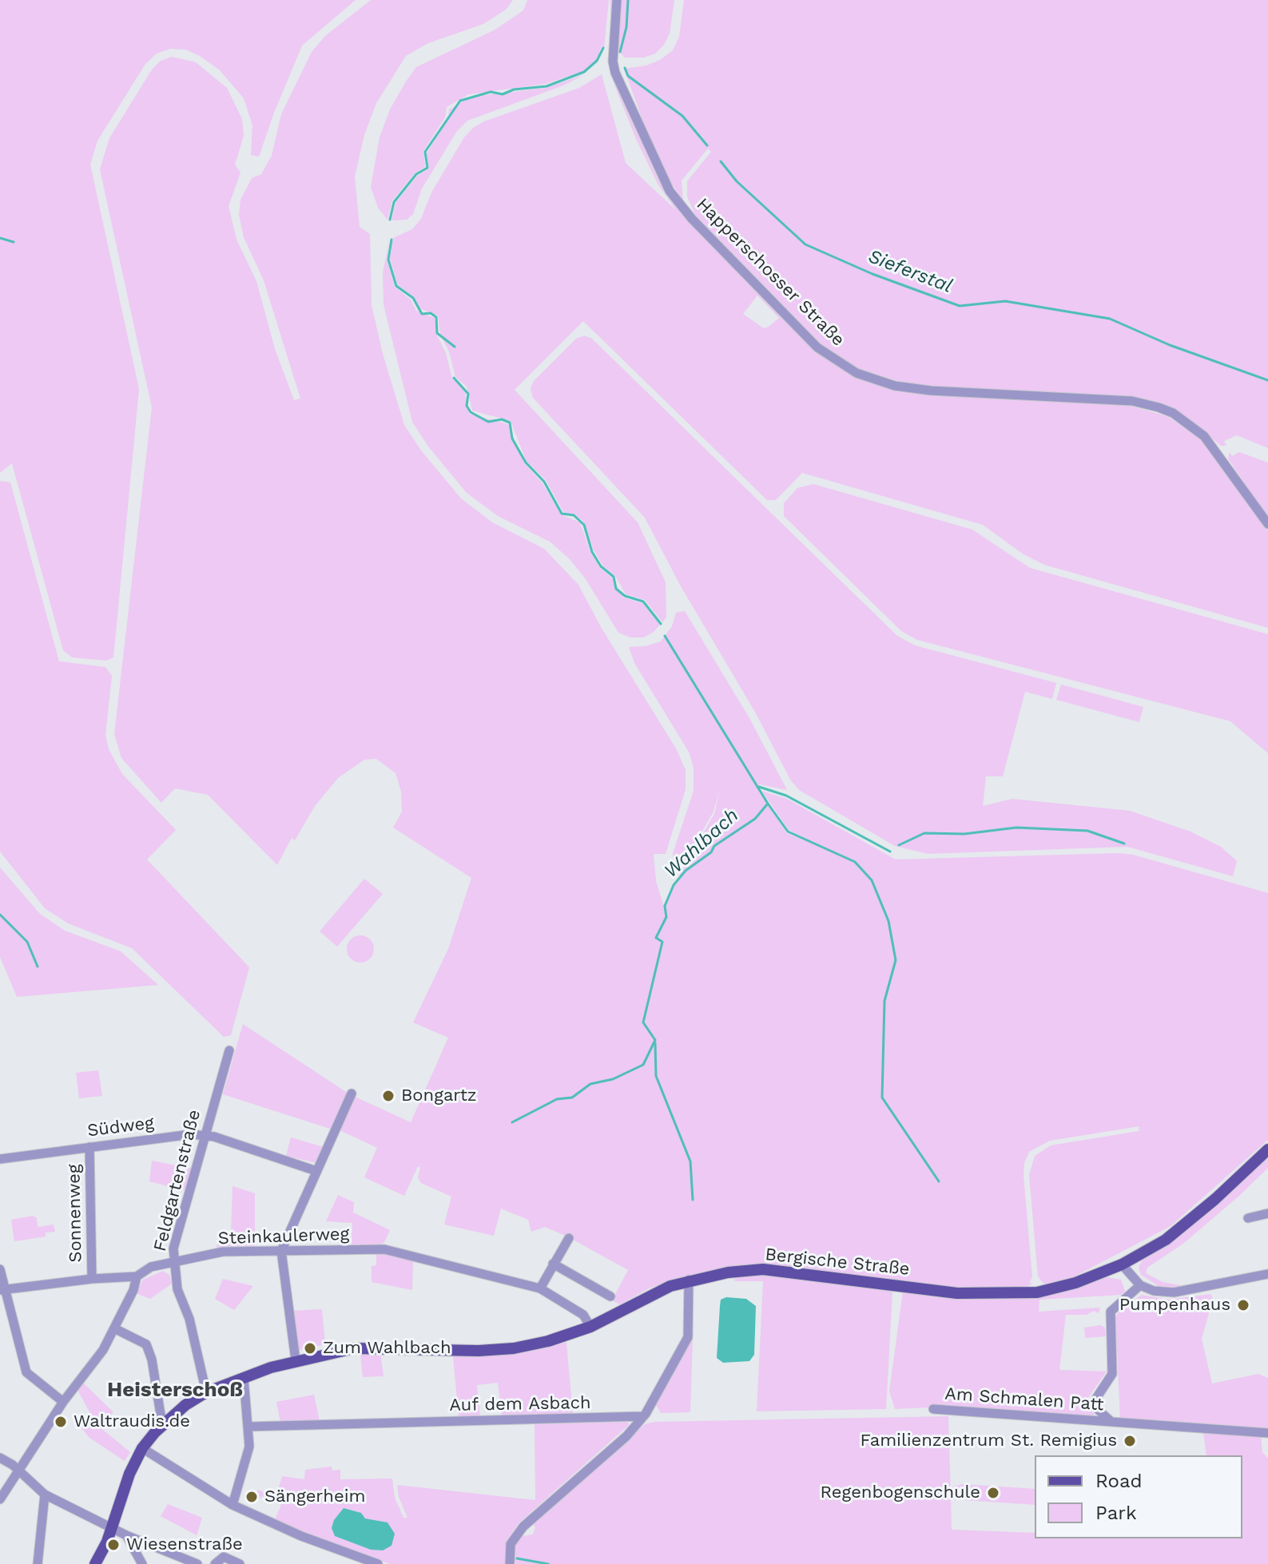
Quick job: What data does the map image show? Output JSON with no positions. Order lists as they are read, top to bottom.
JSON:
{
  "streets": {
    "main road": ["Bergische Straße"],
    "street": [
      "Happerschosser Straße",
      "Südweg",
      "Feldgartenstraße",
      "Sonnenweg",
      "Steinkaulerweg",
      "Am Schmalen Patt",
      "Auf dem Asbach"
    ]
  },
  "crossings": [
    ["Südweg", "Feldgartenstraße"],
    ["Südweg", "Sonnenweg"],
    ["Feldgartenstraße", "Steinkaulerweg"],
    ["Feldgartenstraße", "Bergische Straße"],
    ["Steinkaulerweg", "Bergische Straße"]
  ],
  "districts": ["Heisterschoß"],
  "water": ["Sieferstal", "Wahlbach"],
  "places": [
    "Bongartz",
    "Pumpenhaus",
    "Zum Wahlbach",
    "Waltraudis.de",
    "Familienzentrum St. Remigius",
    "Regenbogenschule",
    "Sängerheim",
    "Wiesenstraße"
  ],
  "legend": ["Road", "Park"]
}
